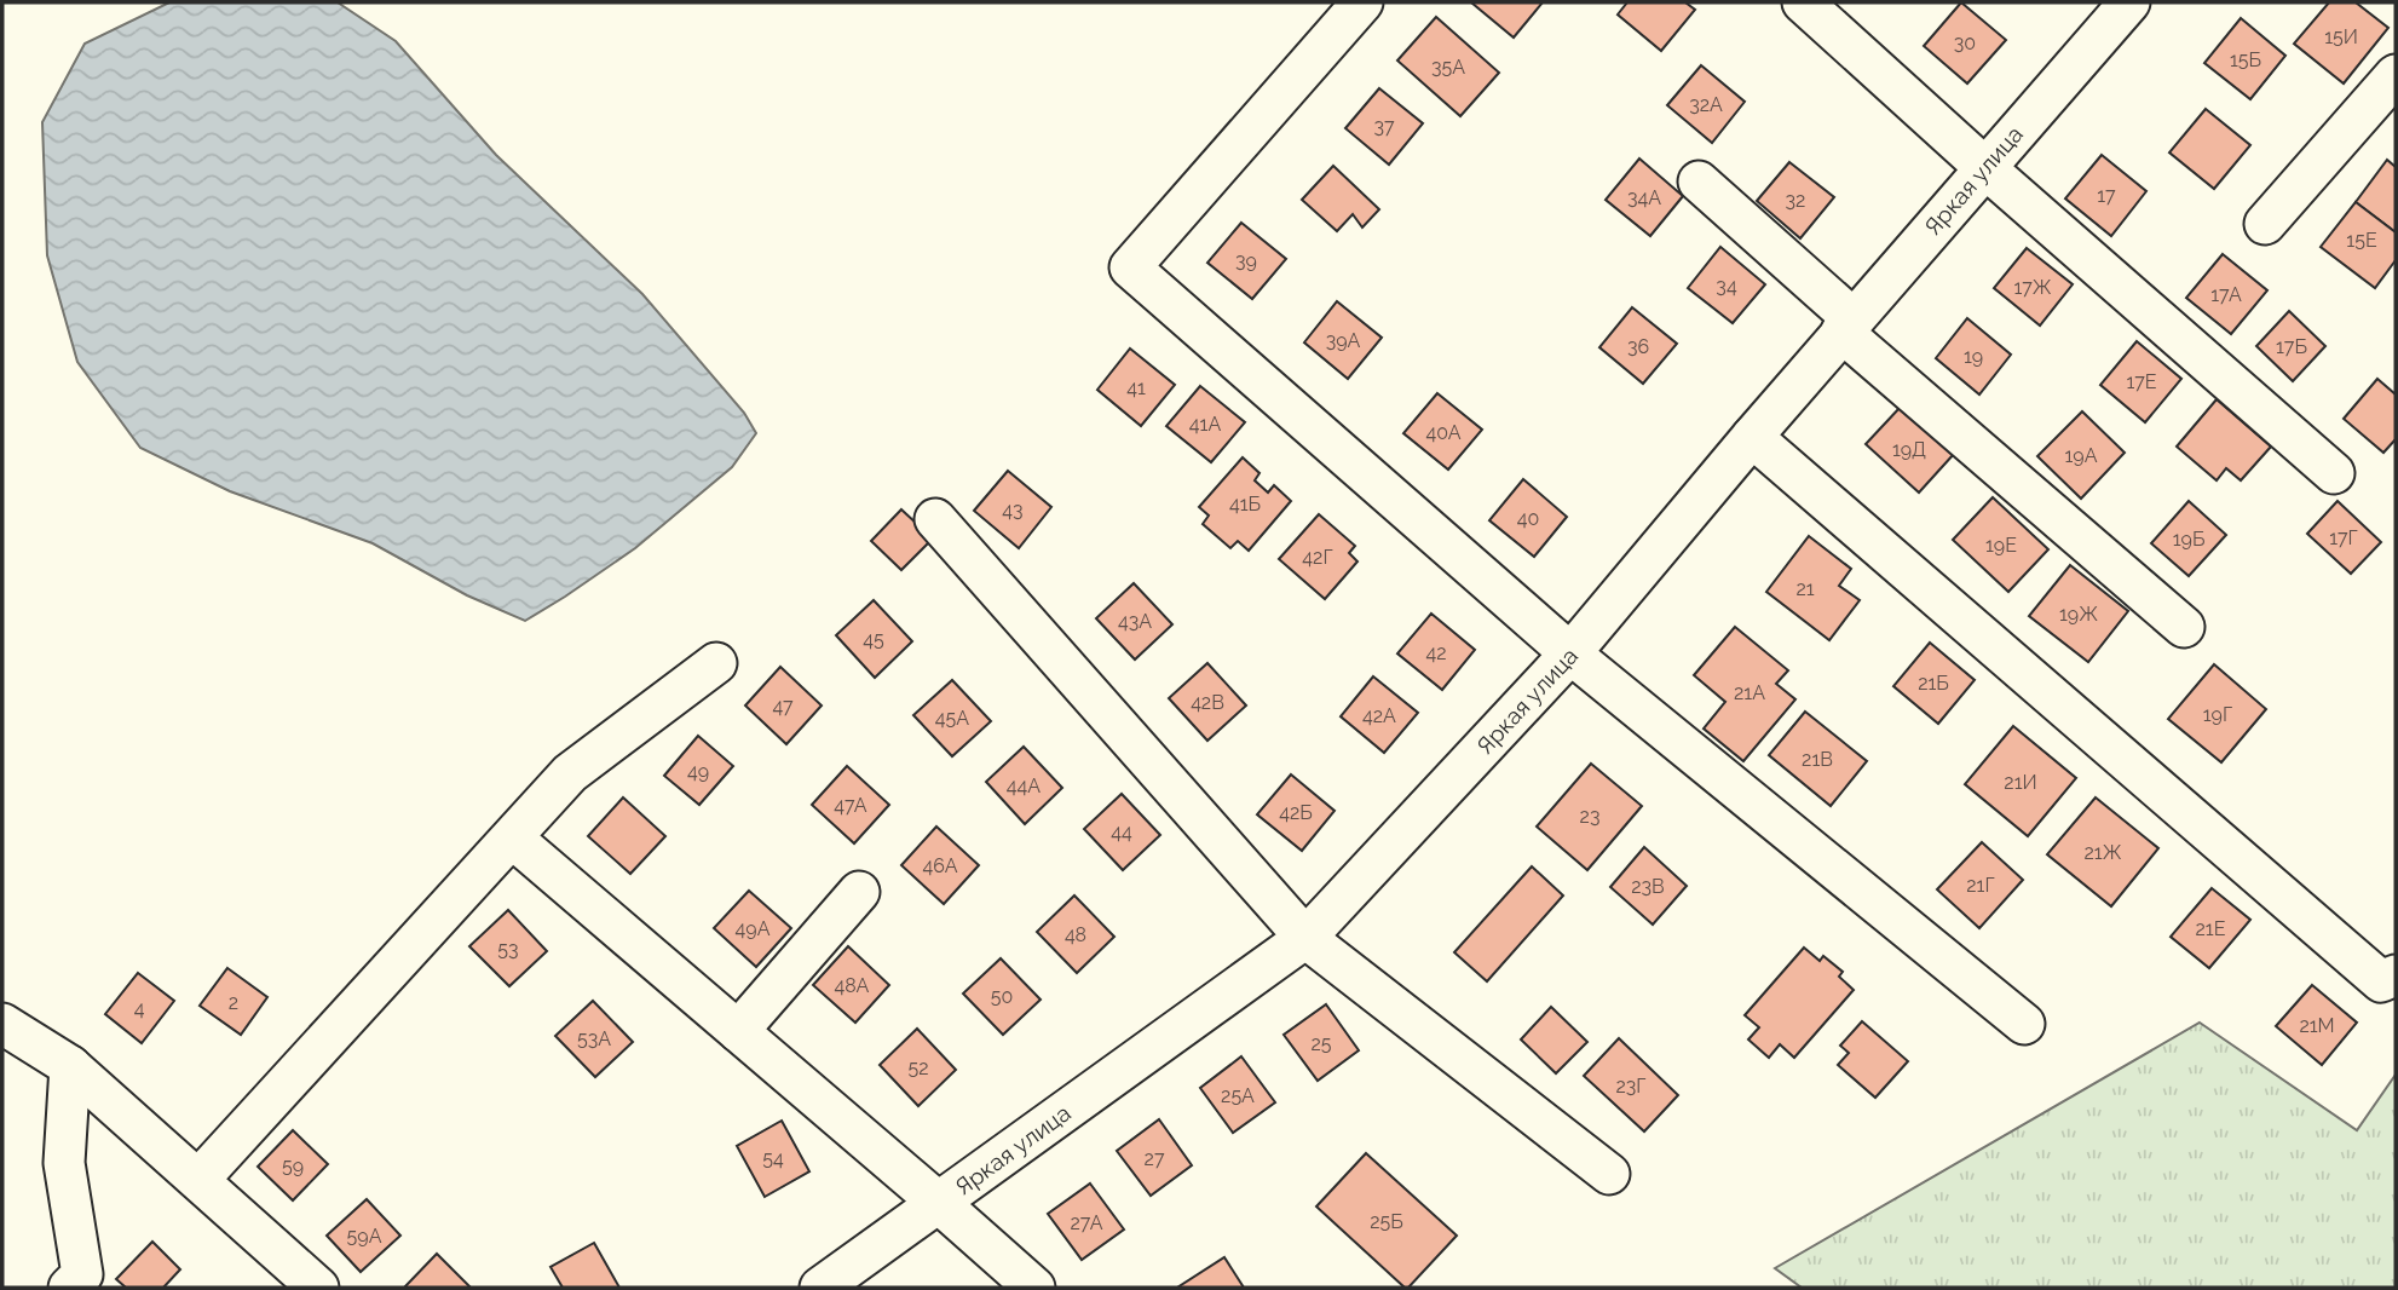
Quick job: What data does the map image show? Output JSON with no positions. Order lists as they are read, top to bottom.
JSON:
{
  "streets": {
    "street": ["Яркая улица"]
  },
  "house_numbers": [
    "15И",
    "30",
    "15Б",
    "35А",
    "32А",
    "37",
    "17",
    "34А",
    "32",
    "15Е",
    "39",
    "34",
    "17Ж",
    "17А",
    "39А",
    "36",
    "17Б",
    "19",
    "17Е",
    "41",
    "41А",
    "40А",
    "19Д",
    "19А",
    "41Б",
    "43",
    "40",
    "17Г",
    "19Б",
    "19E",
    "42Г",
    "21",
    "19Ж",
    "43А",
    "45",
    "42",
    "21Б",
    "21А",
    "42В",
    "47",
    "19Г",
    "42А",
    "45А",
    "21В",
    "49",
    "21И",
    "44А",
    "47А",
    "42Б",
    "23",
    "44",
    "21Ж",
    "46А",
    "21Г",
    "23В",
    "49А",
    "21Е",
    "48",
    "53",
    "48А",
    "50",
    "2",
    "4",
    "21М",
    "53А",
    "25",
    "52",
    "23Г",
    "25А",
    "54",
    "27",
    "59",
    "25Б",
    "27А",
    "59А"
  ]
}
